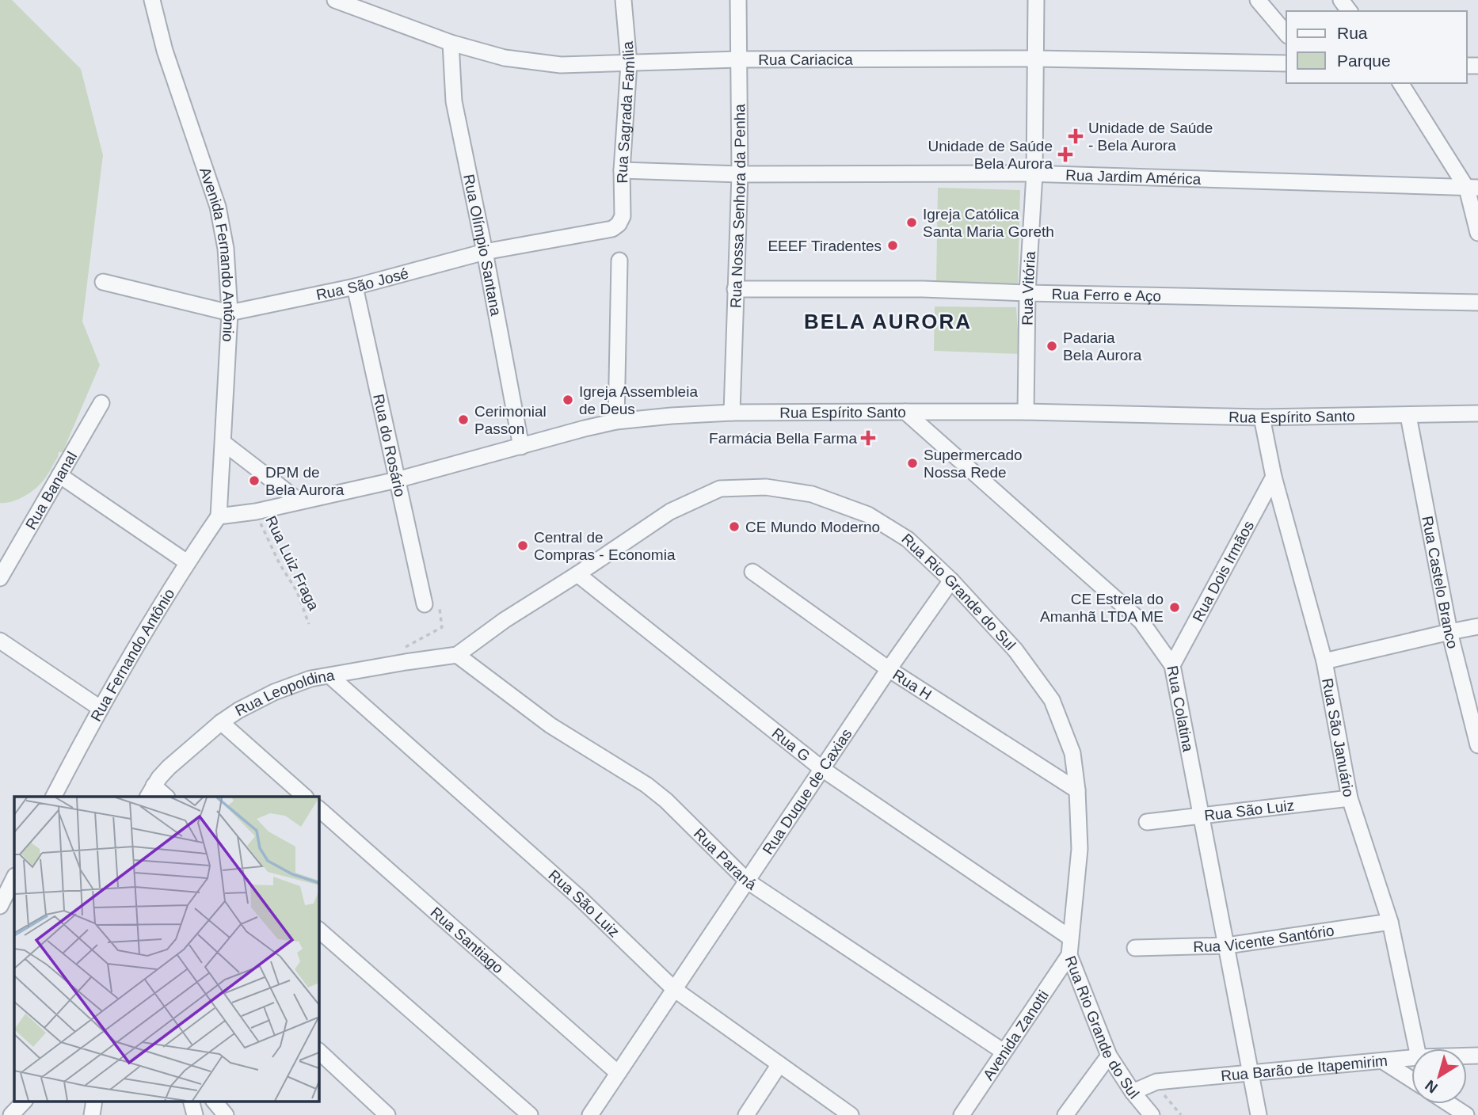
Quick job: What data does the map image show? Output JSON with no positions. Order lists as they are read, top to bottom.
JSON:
{
  "streets": {
    "street": [
      "Rua Cariacica",
      "Rua Sagrada Família",
      "Rua Jardim América",
      "Rua Nossa Senhora da Penha",
      "Rua Olímpio Santana",
      "Avenida Fernando Antônio",
      "Rua São José",
      "Rua Vitória",
      "Rua Ferro e Aço",
      "Rua Espírito Santo",
      "Rua do Rosário",
      "Rua Bananal",
      "Rua Dois Irmãos",
      "Rua Castelo Branco",
      "Rua Rio Grande do Sul",
      "Rua Fernando Antônio",
      "Rua H",
      "Rua Leopoldina",
      "Rua Colatina",
      "Rua São Januário",
      "Rua G",
      "Rua Duque de Caxias",
      "Rua São Luiz",
      "Rua Paraná",
      "Rua Vicente Santório",
      "Rua Santiago",
      "Avenida Zanotti",
      "Rua Barão de Itapemirim"
    ],
    "path": ["Rua Luiz Fraga"]
  },
  "crossings": [
    ["Rua Cariacica", "Rua Sagrada Família"],
    ["Rua Cariacica", "Rua Nossa Senhora da Penha"],
    ["Rua Cariacica", "Rua Olímpio Santana"],
    ["Rua Cariacica", "Rua Vitória"],
    ["Rua Sagrada Família", "Rua Jardim América"],
    ["Rua Sagrada Família", "Rua São José"],
    ["Rua Jardim América", "Rua Nossa Senhora da Penha"],
    ["Rua Jardim América", "Rua Vitória"],
    ["Rua Nossa Senhora da Penha", "Rua Ferro e Aço"],
    ["Rua Nossa Senhora da Penha", "Rua Espírito Santo"],
    ["Rua Olímpio Santana", "Rua São José"],
    ["Rua Olímpio Santana", "Rua Espírito Santo"],
    ["Avenida Fernando Antônio", "Rua São José"],
    ["Avenida Fernando Antônio", "Rua Espírito Santo"],
    ["Avenida Fernando Antônio", "Rua Fernando Antônio"],
    ["Rua São José", "Rua do Rosário"],
    ["Rua Vitória", "Rua Ferro e Aço"],
    ["Rua Vitória", "Rua Espírito Santo"],
    ["Rua Espírito Santo", "Rua do Rosário"],
    ["Rua Espírito Santo", "Rua Luiz Fraga"],
    ["Rua Espírito Santo", "Rua Castelo Branco"],
    ["Rua Espírito Santo", "Rua Fernando Antônio"],
    ["Rua Espírito Santo", "Rua Colatina"],
    ["Rua Espírito Santo", "Rua São Januário"],
    ["Rua Dois Irmãos", "Rua Colatina"],
    ["Rua Dois Irmãos", "Rua São Januário"],
    ["Rua Rio Grande do Sul", "Rua H"],
    ["Rua Rio Grande do Sul", "Rua Leopoldina"],
    ["Rua Rio Grande do Sul", "Rua G"],
    ["Rua Rio Grande do Sul", "Rua Duque de Caxias"],
    ["Rua Rio Grande do Sul", "Rua Paraná"],
    ["Rua Rio Grande do Sul", "Avenida Zanotti"],
    ["Rua Rio Grande do Sul", "Rua Barão de Itapemirim"],
    ["Rua H", "Rua Duque de Caxias"],
    ["Rua Leopoldina", "Rua São Luiz"],
    ["Rua Leopoldina", "Rua Paraná"],
    ["Rua Colatina", "Rua São Luiz"],
    ["Rua Colatina", "Rua Vicente Santório"],
    ["Rua Colatina", "Rua Barão de Itapemirim"],
    ["Rua São Januário", "Rua São Luiz"],
    ["Rua São Januário", "Rua Vicente Santório"],
    ["Rua G", "Rua Duque de Caxias"],
    ["Rua Duque de Caxias", "Rua São Luiz"],
    ["Rua Duque de Caxias", "Rua Paraná"],
    ["Rua Duque de Caxias", "Rua Santiago"],
    ["Rua Paraná", "Avenida Zanotti"]
  ],
  "districts": ["BELA AURORA"],
  "places": {
    "health": ["Unidade de Saúde - Bela Aurora", "Unidade de Saúde Bela Aurora", "Farmácia Bella Farma"],
    "other": [
      "Igreja Católica Santa Maria Goreth",
      "EEEF Tiradentes",
      "Padaria Bela Aurora",
      "Igreja Assembleia de Deus",
      "Cerimonial Passon",
      "Supermercado Nossa Rede",
      "DPM de Bela Aurora",
      "CE Mundo Moderno",
      "Central de Compras - Economia",
      "CE Estrela do Amanhã LTDA ME"
    ]
  },
  "legend": ["Rua", "Parque"],
  "north": "bottom left"
}
